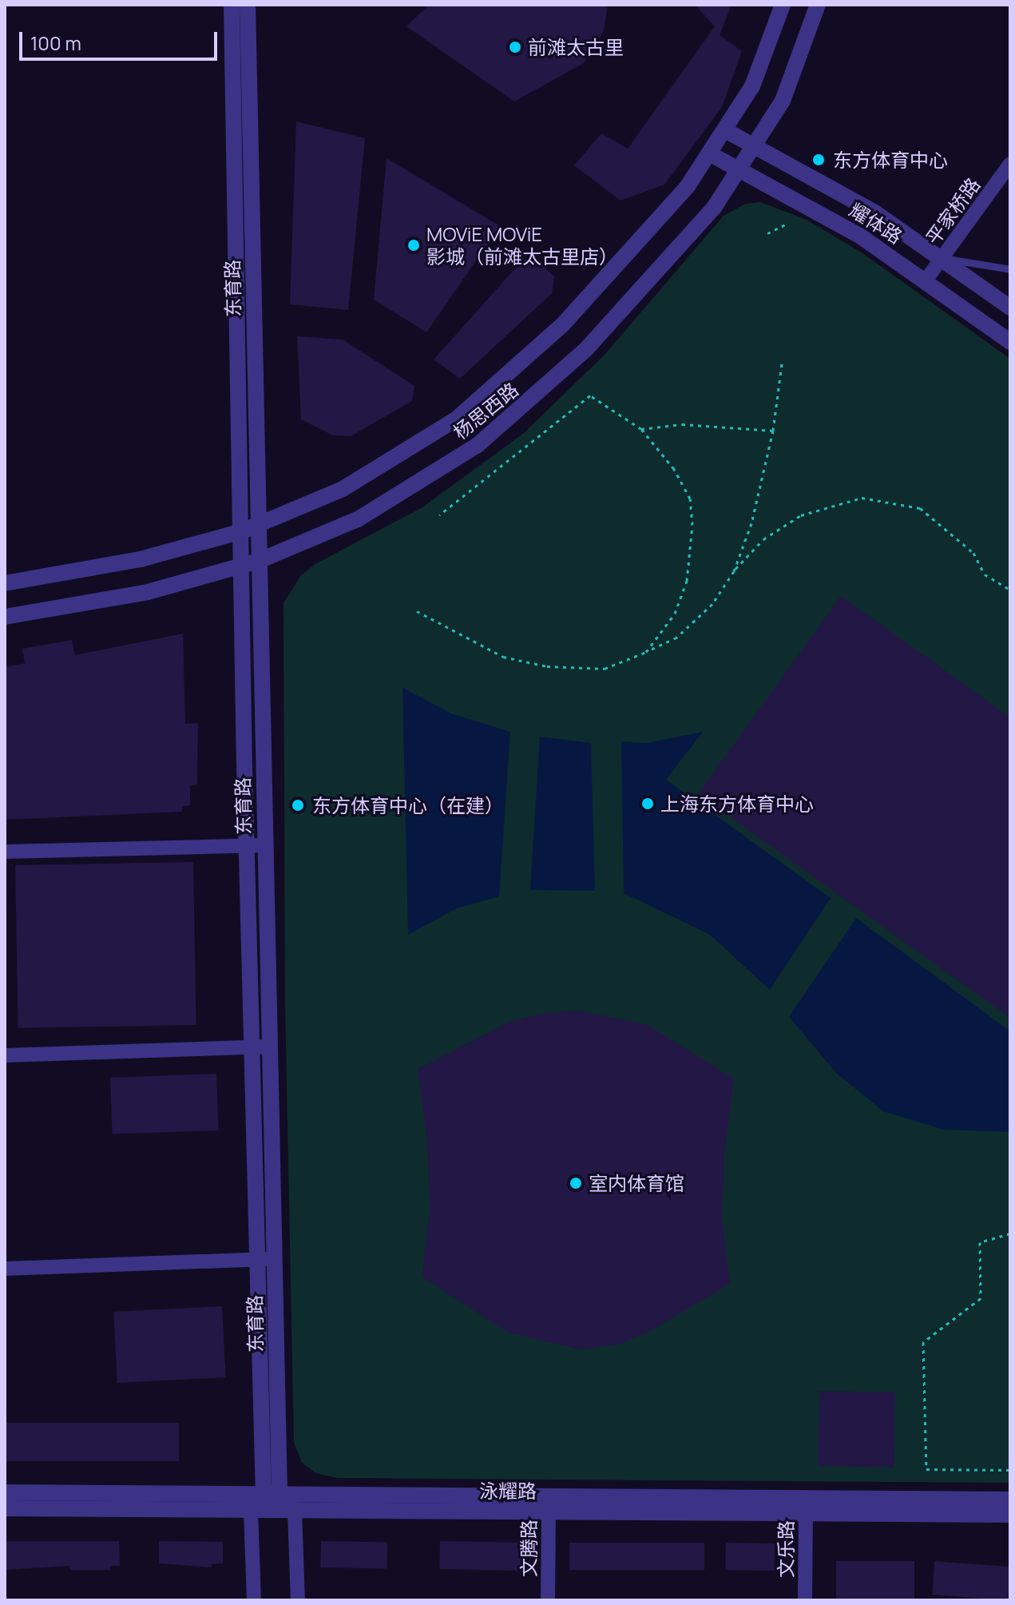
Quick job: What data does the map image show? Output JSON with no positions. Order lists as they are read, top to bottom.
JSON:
{
  "streets": {
    "street": [
      "平家桥路",
      "耀体路",
      "东育路",
      "杨思西路",
      "泳耀路",
      "文腾路",
      "文乐路"
    ]
  },
  "crossings": [
    ["平家桥路", "耀体路"],
    ["耀体路", "杨思西路"],
    ["东育路", "杨思西路"],
    ["东育路", "泳耀路"],
    ["泳耀路", "文腾路"],
    ["泳耀路", "文乐路"]
  ],
  "places": [
    "前滩太古里",
    "东方体育中心",
    "MOViE MOViE 影城（前滩太古里店）",
    "上海东方体育中心",
    "东方体育中心（在建）",
    "室内体育馆"
  ],
  "scale_bar": "100 m"
}
